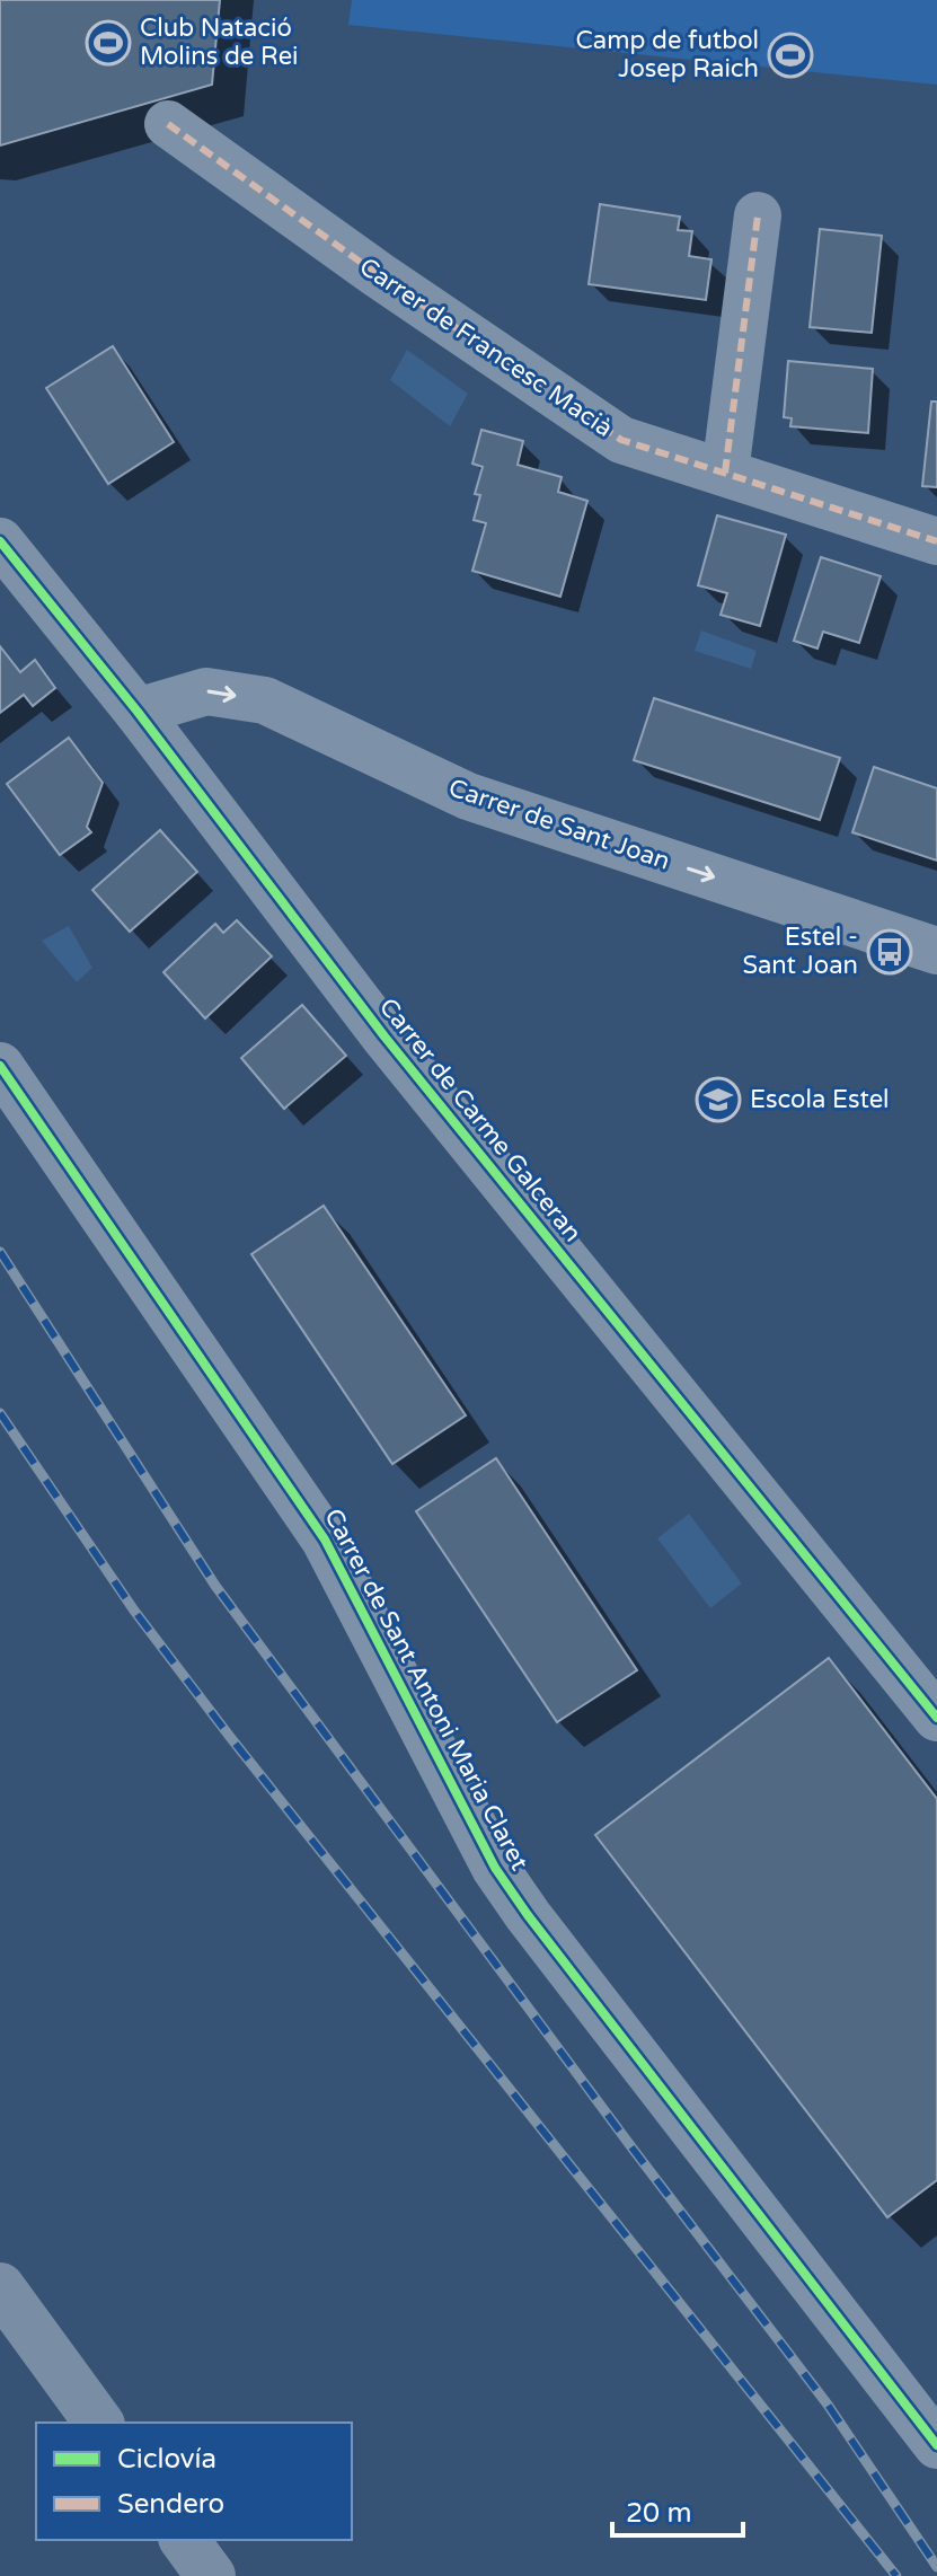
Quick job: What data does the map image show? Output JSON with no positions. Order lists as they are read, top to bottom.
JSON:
{
  "streets": {
    "street": [
      "Carrer de Francesc Macià",
      "Carrer de Sant Joan",
      "Carrer de Carme Galceran",
      "Carrer de Sant Antoni Maria Claret"
    ]
  },
  "crossings": [
    ["Carrer de Sant Joan", "Carrer de Carme Galceran"]
  ],
  "one_way": ["Carrer de Sant Joan"],
  "places": {
    "sports": ["Club Natació Molins de Rei", "Camp de futbol Josep Raich"],
    "bus stop": ["Estel - Sant Joan"],
    "school or university": ["Escola Estel"]
  },
  "legend": ["Ciclovía", "Sendero"],
  "scale_bar": "20 m"
}
